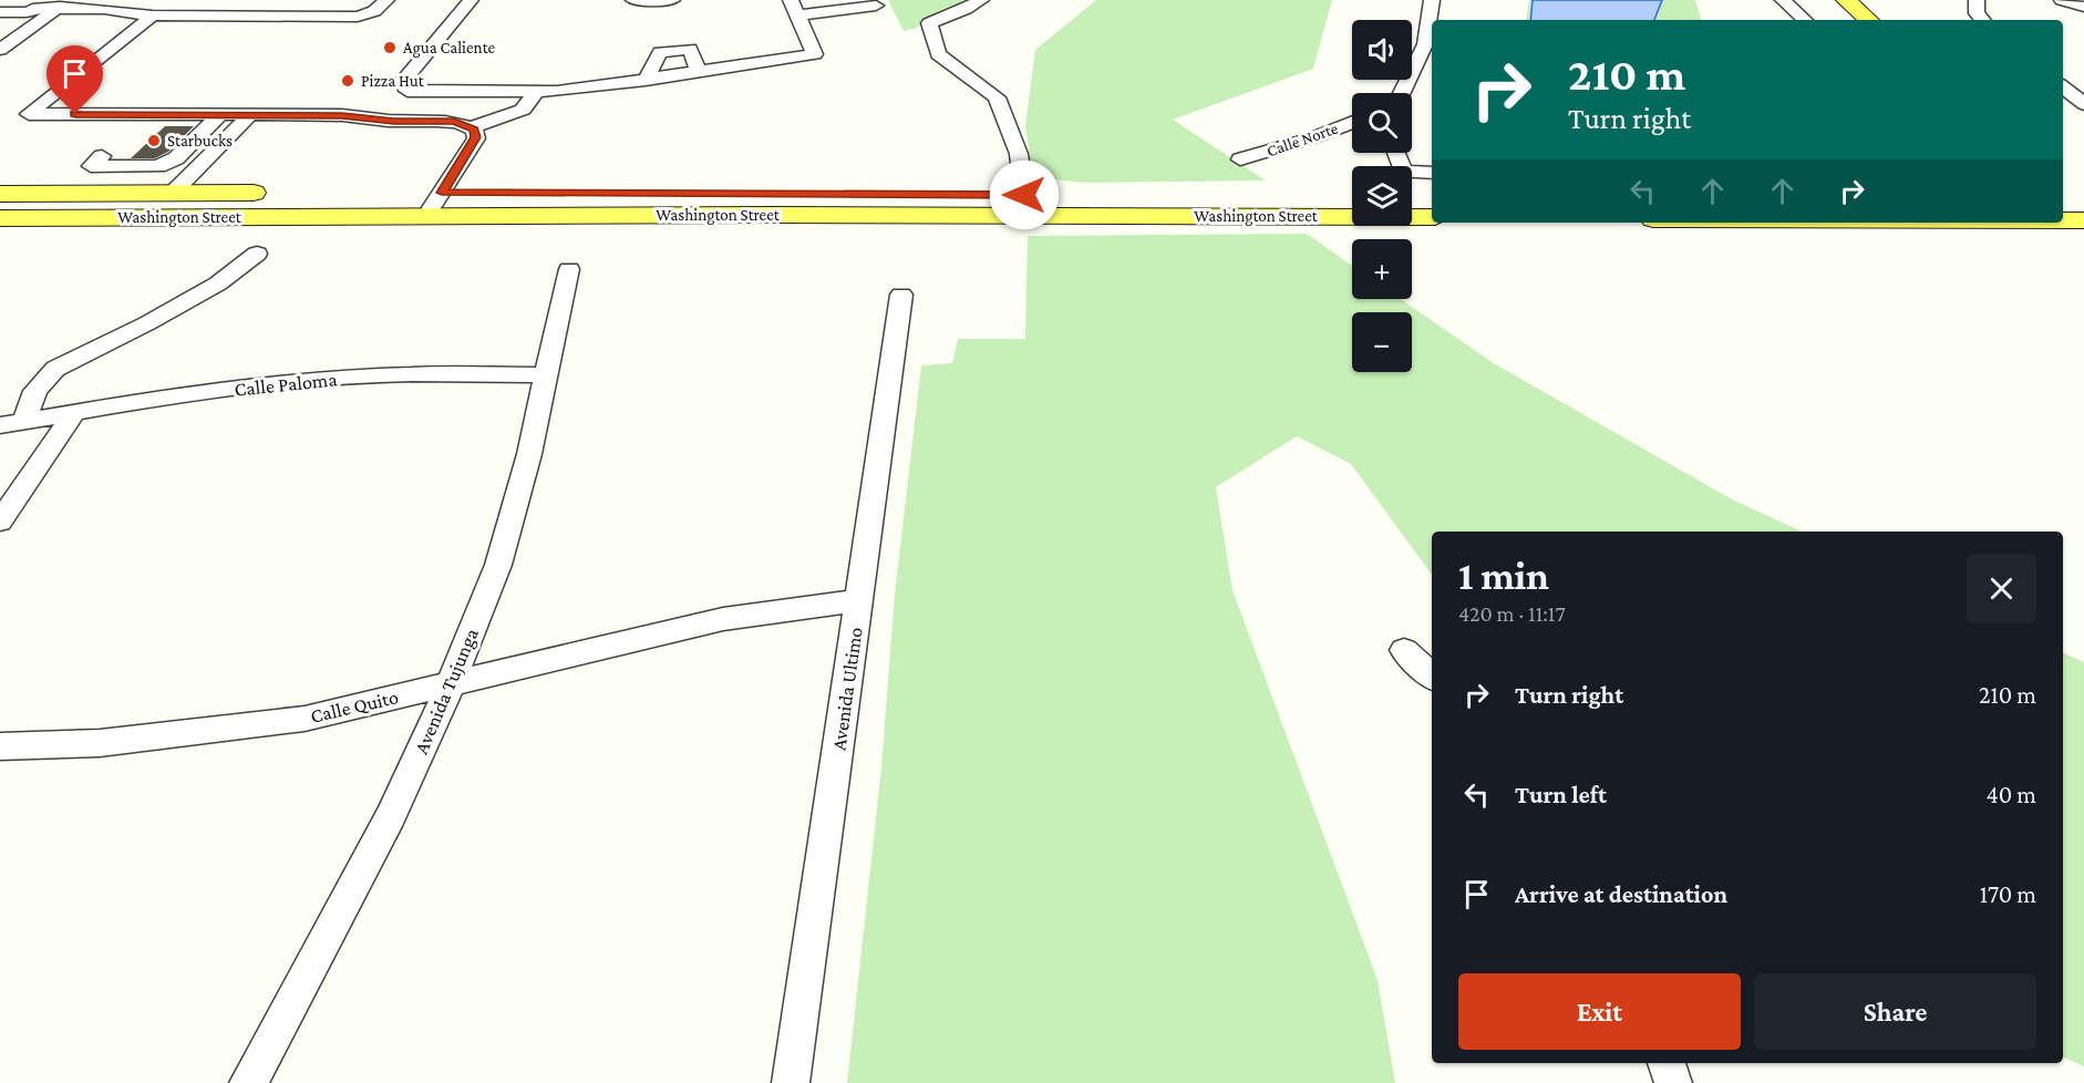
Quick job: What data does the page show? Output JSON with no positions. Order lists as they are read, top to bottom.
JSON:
{
  "streets": {
    "main road": ["Washington Street"],
    "street": [
      "Calle Norte",
      "Calle Paloma",
      "Avenida Ultimo",
      "Avenida Tujunga",
      "Calle Quito"
    ]
  },
  "crossings": [
    ["Calle Paloma", "Avenida Tujunga"],
    ["Avenida Ultimo", "Calle Quito"],
    ["Avenida Tujunga", "Calle Quito"]
  ],
  "places": ["Agua Caliente", "Pizza Hut", "Starbucks"],
  "page": {
    "map_buttons": ["+", "−"],
    "turn": ["210 m", "Turn right"],
    "heading": ["1 min", "420 m · 11:17"],
    "list": [
      {
        "name": "Turn right",
        "value": "210 m"
      },
      {
        "name": "Turn left",
        "value": "40 m"
      },
      {
        "name": "Arrive at destination",
        "value": "170 m"
      }
    ],
    "buttons": ["Exit", "Share"]
  }
}
